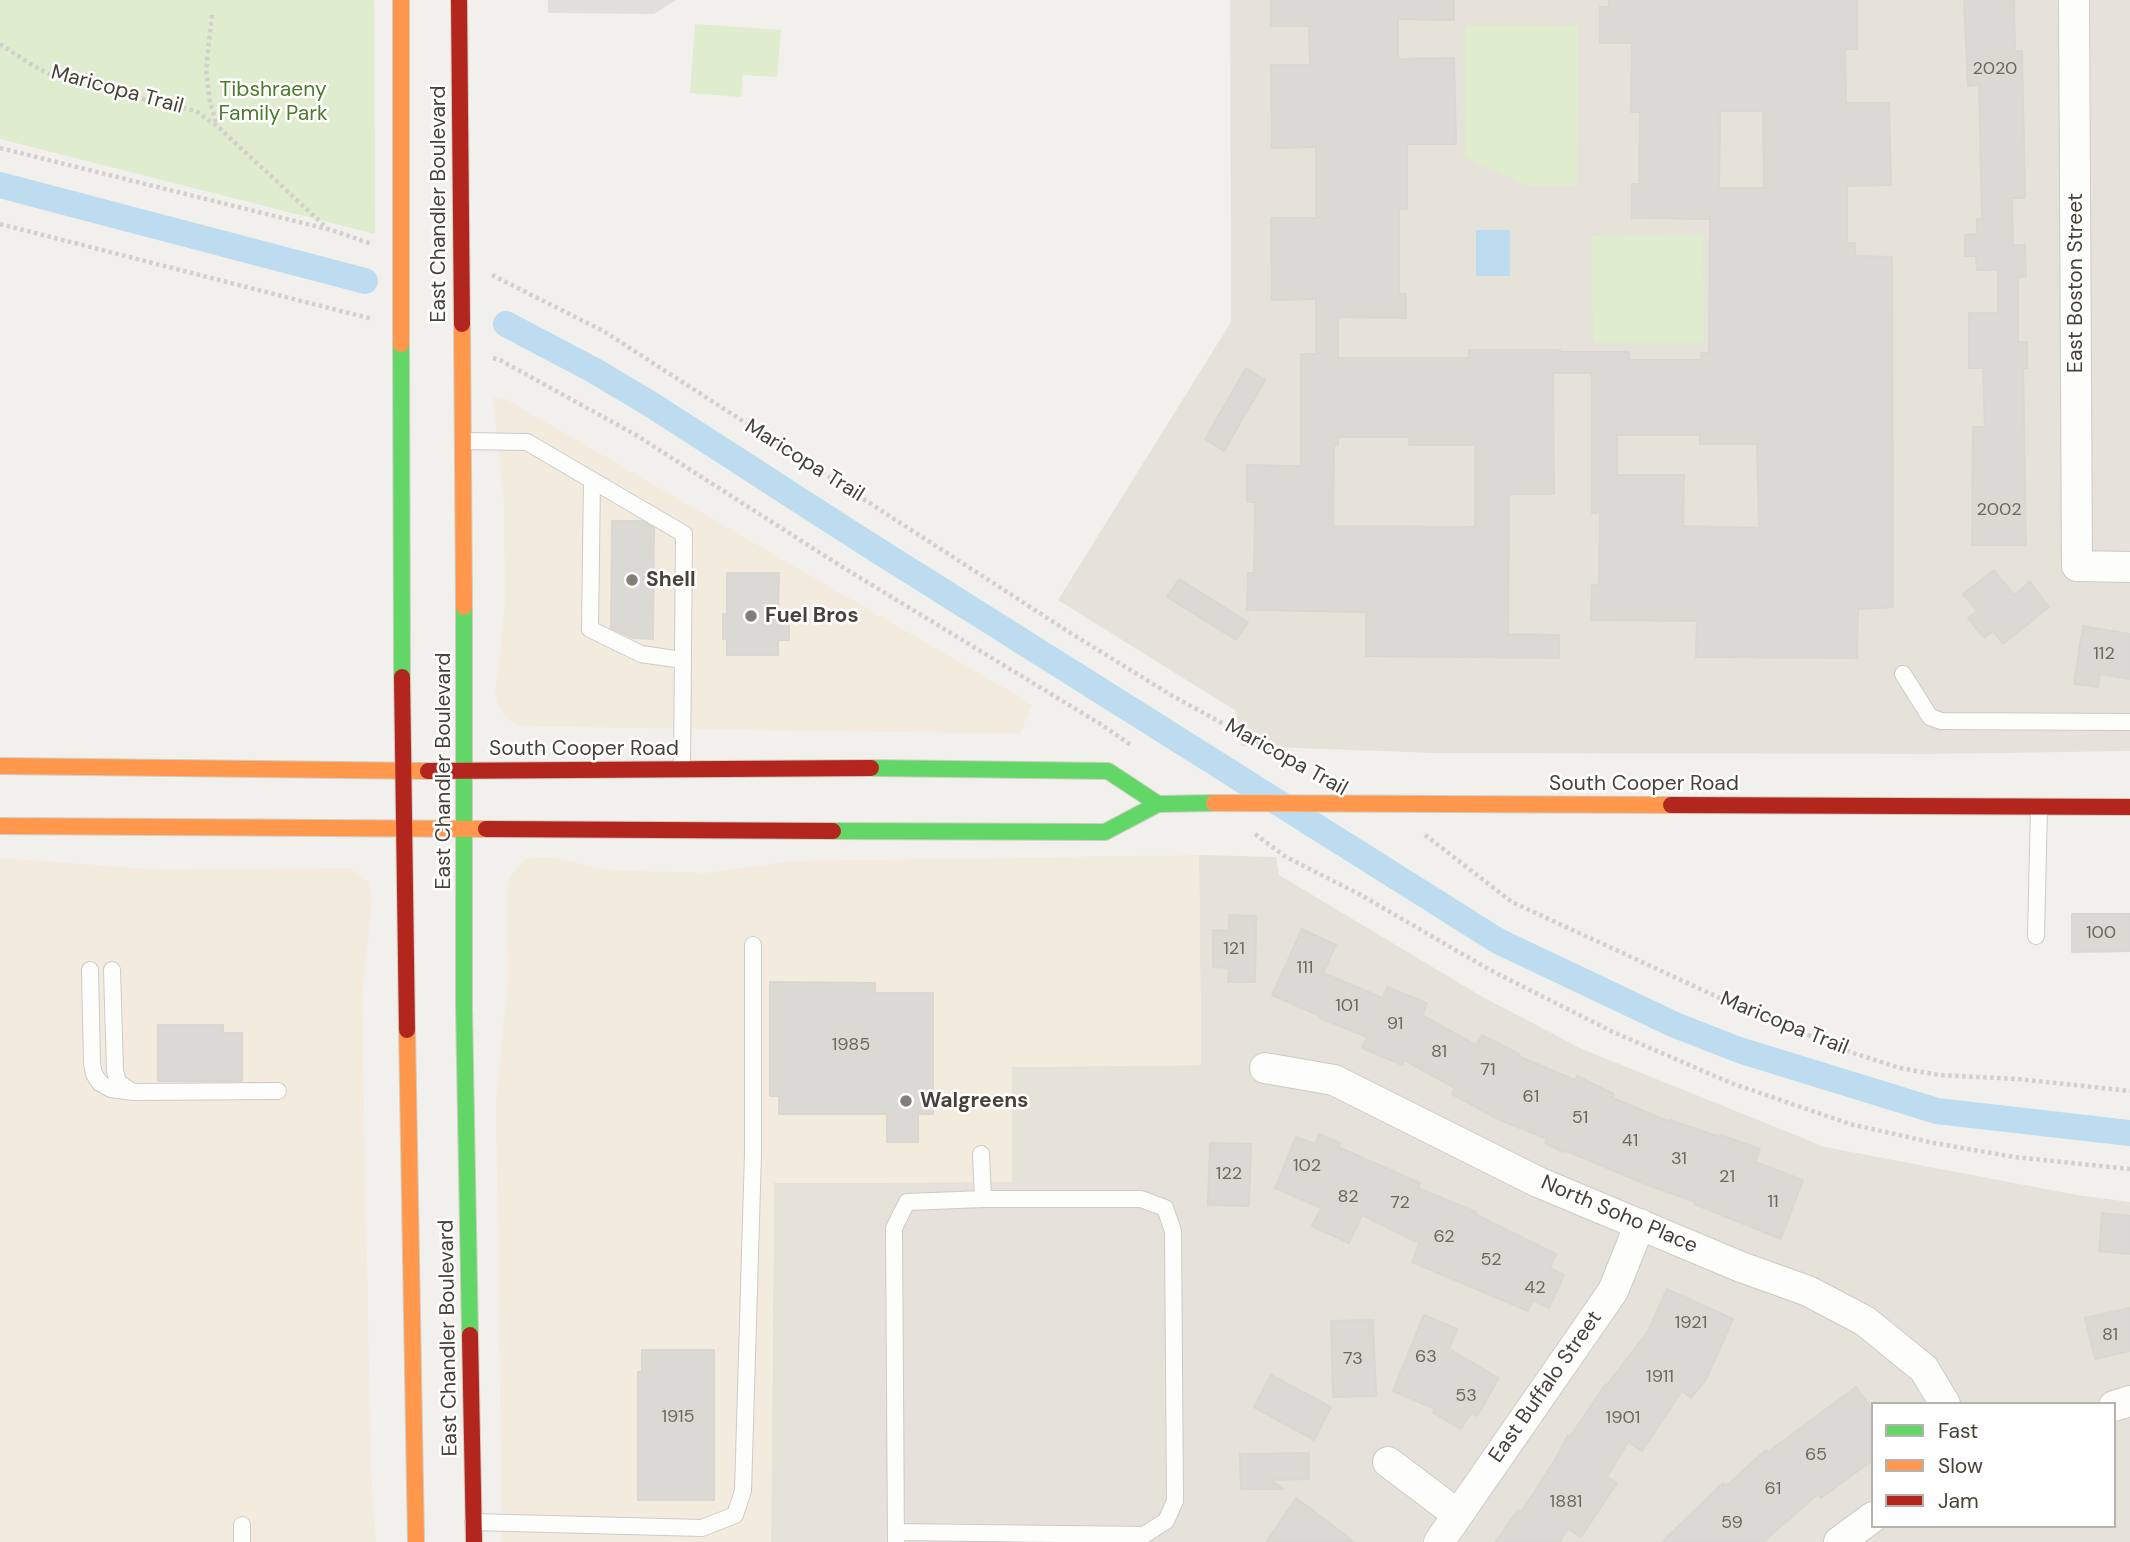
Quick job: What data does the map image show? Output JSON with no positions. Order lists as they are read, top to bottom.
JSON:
{
  "streets": {
    "main road": ["East Chandler Boulevard", "South Cooper Road"],
    "street": ["East Boston Street", "North Soho Place", "East Buffalo Street"],
    "path": ["Maricopa Trail"]
  },
  "crossings": [
    ["East Chandler Boulevard", "South Cooper Road"],
    ["North Soho Place", "East Buffalo Street"]
  ],
  "parks": ["Tibshraeny Family Park"],
  "places": ["Shell", "Fuel Bros", "Walgreens"],
  "house_numbers": [
    "2020",
    "2002",
    "112",
    "100",
    "121",
    "111",
    "101",
    "91",
    "1985",
    "81",
    "71",
    "61",
    "51",
    "41",
    "31",
    "102",
    "122",
    "21",
    "82",
    "11",
    "72",
    "62",
    "52",
    "42",
    "1921",
    "81",
    "63",
    "73",
    "1911",
    "53",
    "1915",
    "1901",
    "65",
    "61",
    "1881",
    "59"
  ],
  "legend": ["Fast", "Slow", "Jam"]
}
